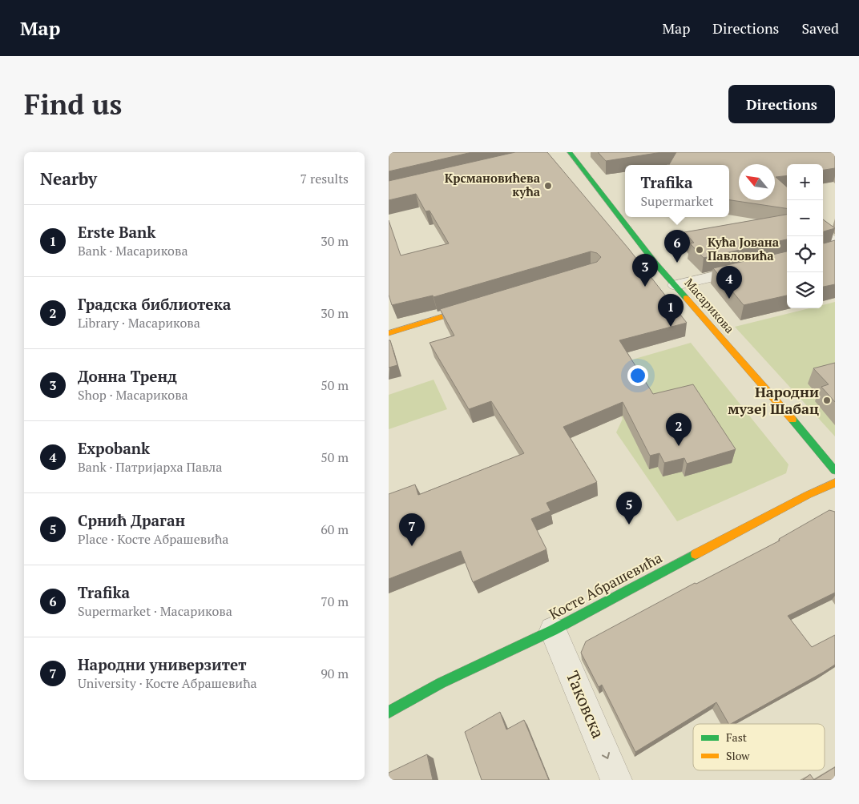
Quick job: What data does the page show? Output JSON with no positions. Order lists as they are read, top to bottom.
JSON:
{
  "streets": {
    "main road": ["Масарикова", "Косте Абрашевића"],
    "street": ["Таковска"]
  },
  "crossings": [
    ["Косте Абрашевића", "Таковска"]
  ],
  "one_way": ["Таковска"],
  "places": ["Крсмановићева кућа", "Кућа Јована Павловића", "Народни музеј Шабац"],
  "legend": ["Fast", "Slow"],
  "north": "top left",
  "page": {
    "header": "Map",
    "nav": ["Map", "Directions", "Saved"],
    "buttons": "Directions",
    "title": "Find us",
    "heading": ["Nearby", "7 results"],
    "map_buttons": ["+", "−"],
    "popup": ["Trafika", "Supermarket"],
    "list": [
      {
        "mark": "1",
        "name": "Erste Bank",
        "note": "Bank · Масарикова",
        "value": "30 m"
      },
      {
        "mark": "2",
        "name": "Градска библиотека",
        "note": "Library · Масарикова",
        "value": "30 m"
      },
      {
        "mark": "3",
        "name": "Донна Тренд",
        "note": "Shop · Масарикова",
        "value": "50 m"
      },
      {
        "mark": "4",
        "name": "Expobank",
        "note": "Bank · Патријарха Павла",
        "value": "50 m"
      },
      {
        "mark": "5",
        "name": "Срнић Драган",
        "note": "Place · Косте Абрашевића",
        "value": "60 m"
      },
      {
        "mark": "6",
        "name": "Trafika",
        "note": "Supermarket · Масарикова",
        "value": "70 m"
      },
      {
        "mark": "7",
        "name": "Народни универзитет",
        "note": "University · Косте Абрашевића",
        "value": "90 m"
      }
    ],
    "pins": [
      "6",
      "3",
      "4",
      "1",
      "2",
      "5",
      "7"
    ]
  }
}
